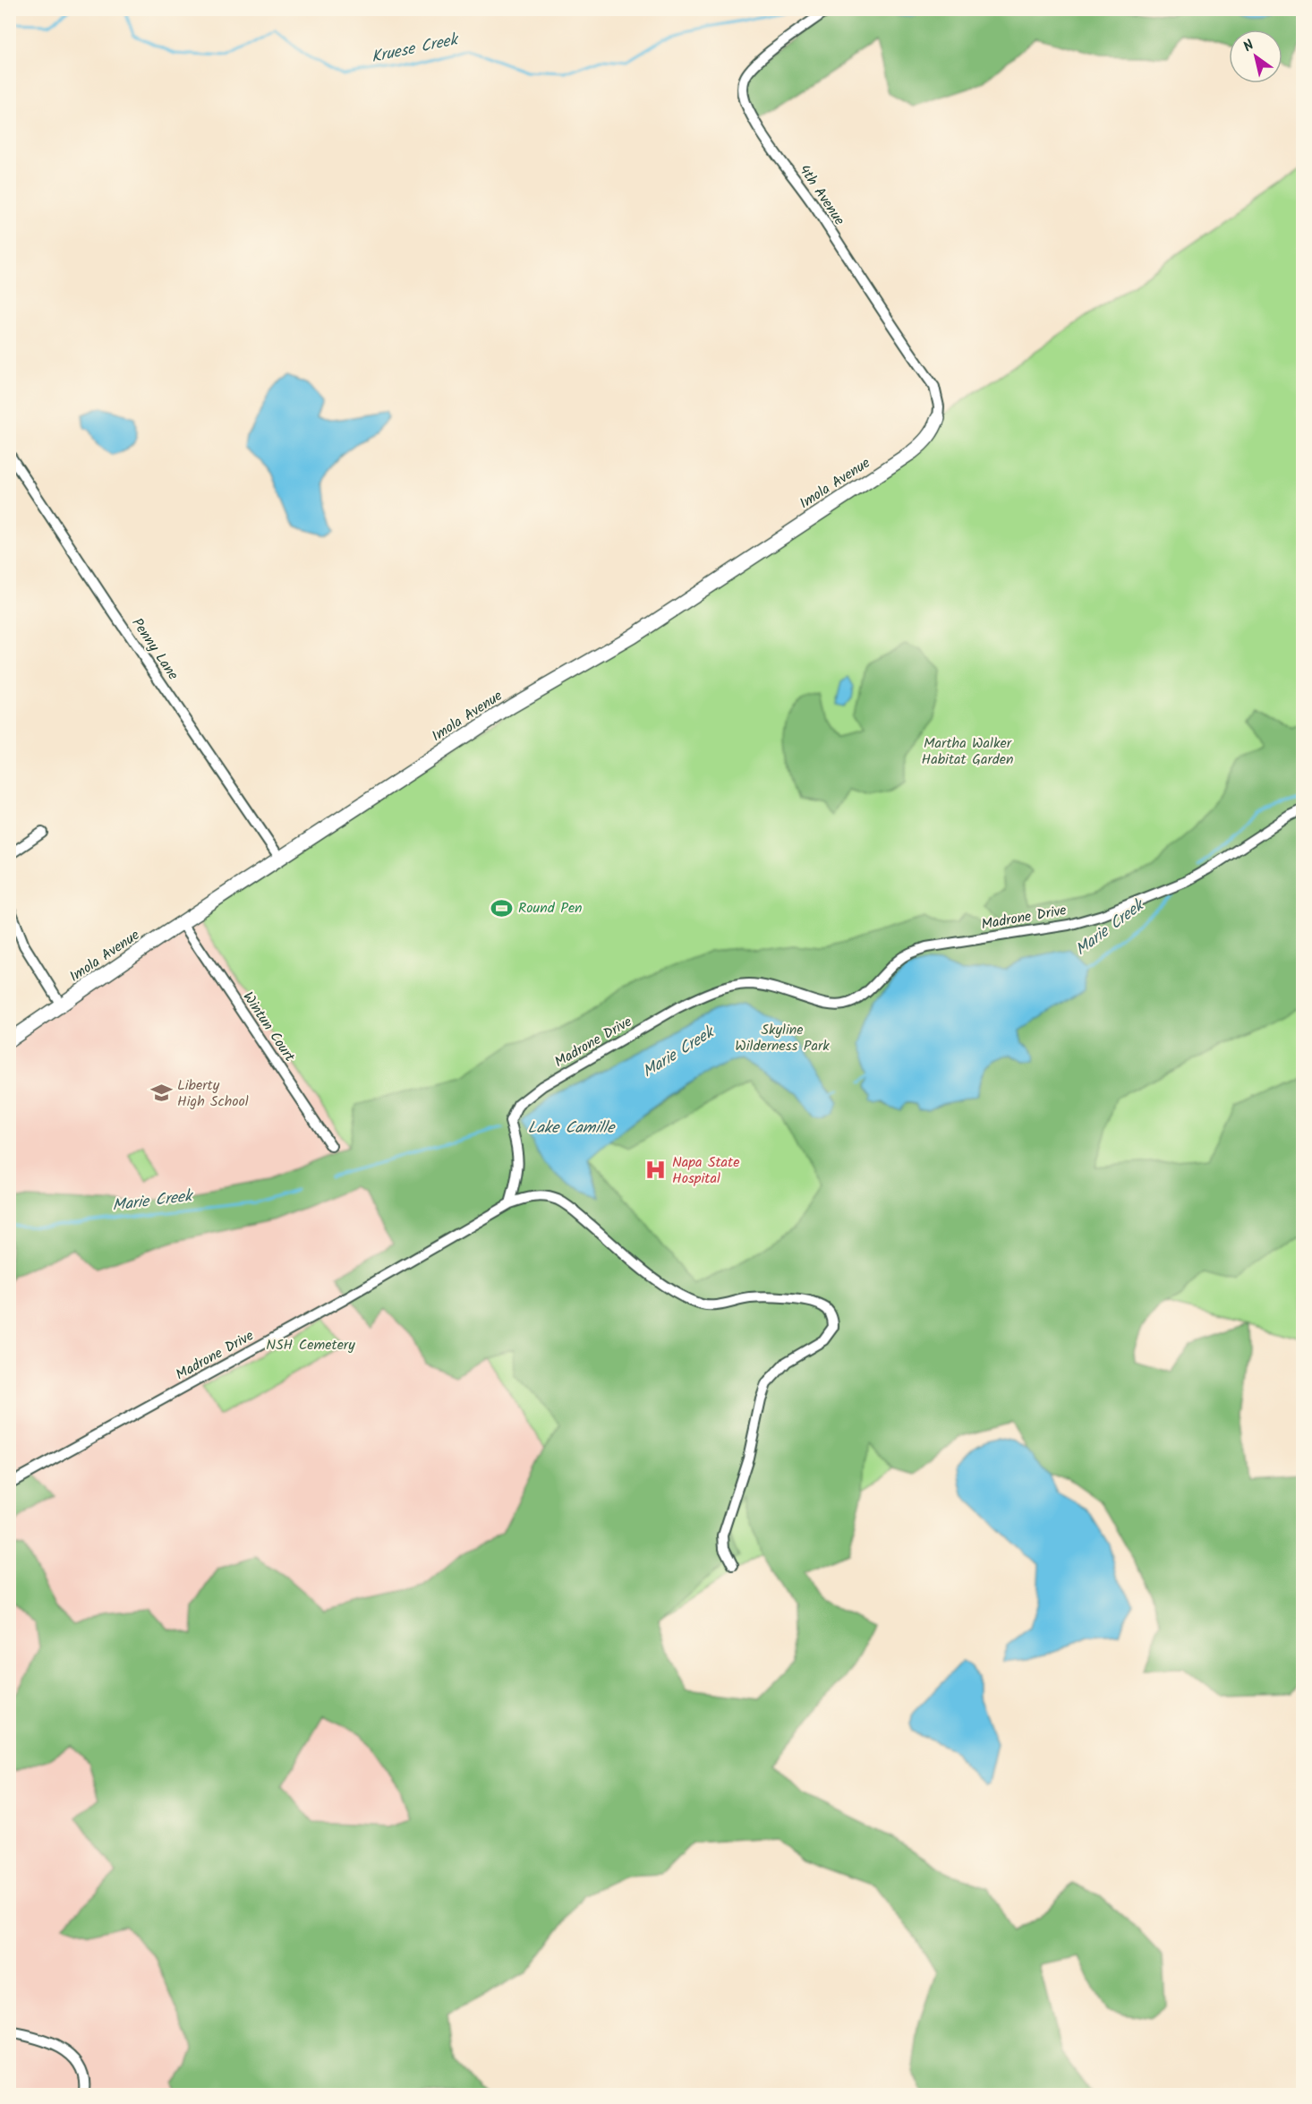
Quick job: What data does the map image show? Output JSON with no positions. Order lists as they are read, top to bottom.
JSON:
{
  "streets": {
    "street": [
      "4th Avenue",
      "Imola Avenue",
      "Penny Lane",
      "Madrone Drive",
      "Wintun Court"
    ]
  },
  "crossings": [
    ["4th Avenue", "Imola Avenue"],
    ["Imola Avenue", "Penny Lane"],
    ["Imola Avenue", "Wintun Court"]
  ],
  "water": ["Kruese Creek", "Marie Creek", "Lake Camille"],
  "parks": ["Martha Walker Habitat Garden", "Skyline Wilderness Park", "NSH Cemetery"],
  "places": {
    "sports": ["Round Pen"],
    "school or university": ["Liberty High School"],
    "hospital": ["Napa State Hospital"]
  },
  "north": "top left"
}
